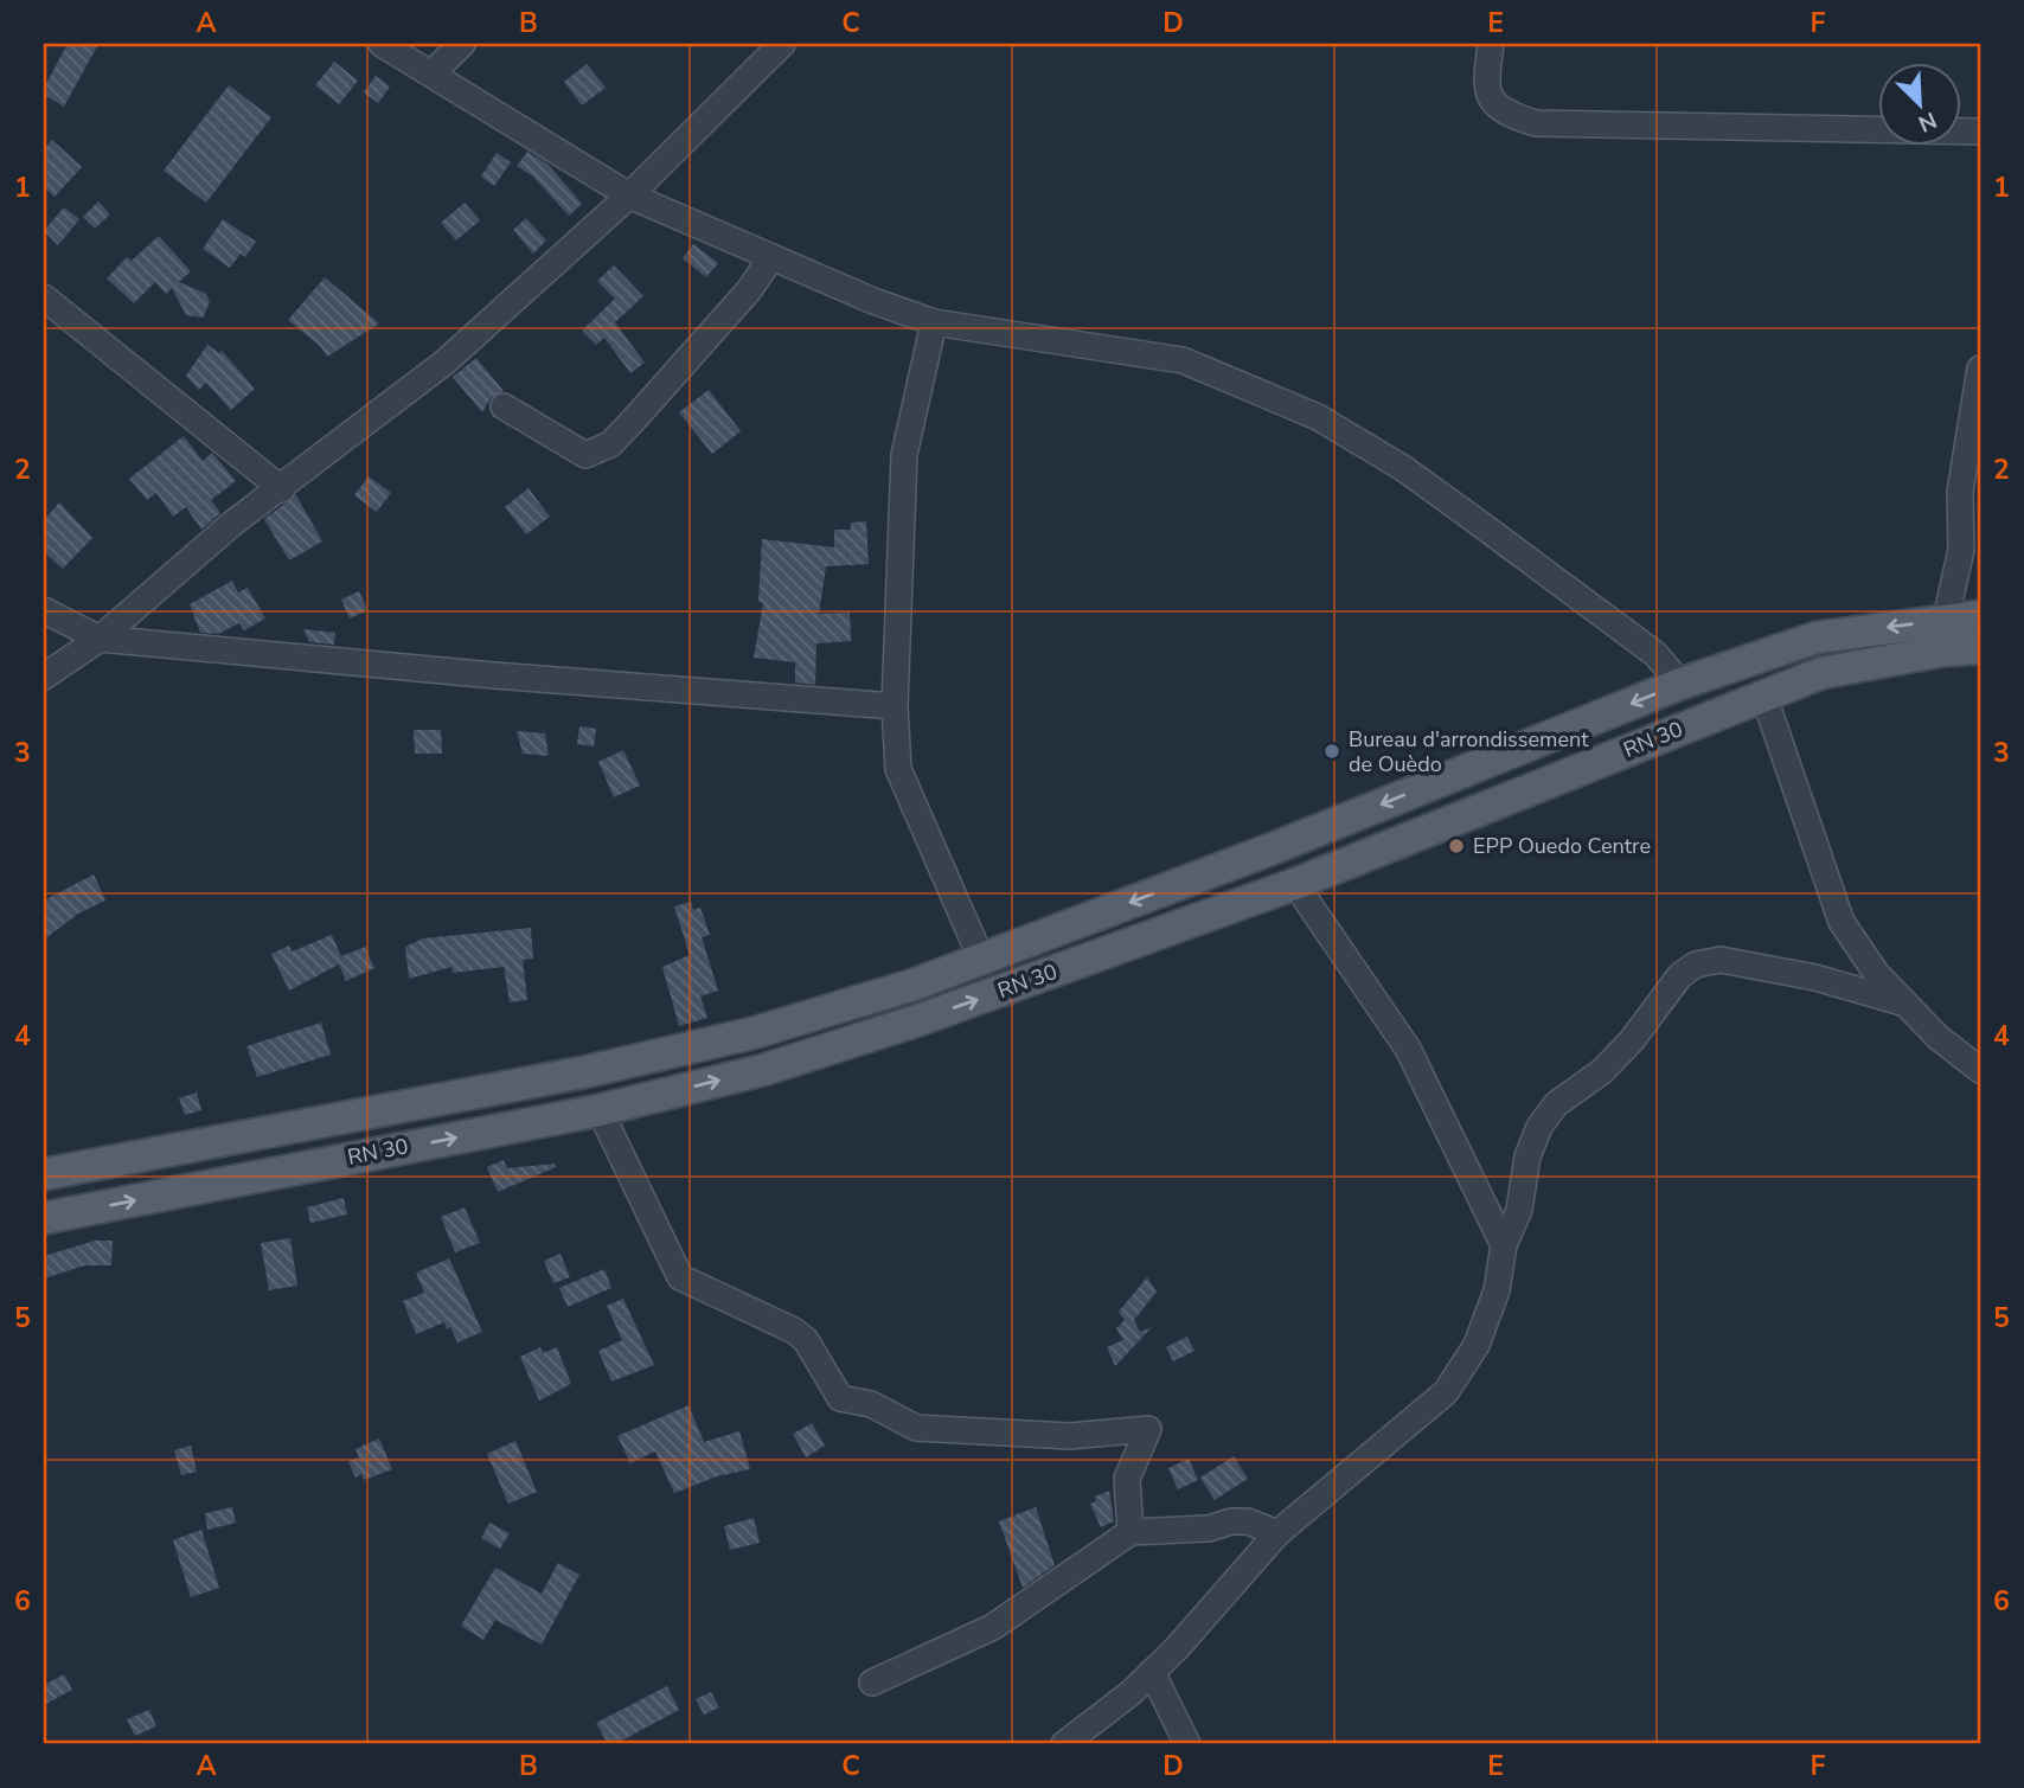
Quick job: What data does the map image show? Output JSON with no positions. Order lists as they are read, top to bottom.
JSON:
{
  "streets": {
    "main road": ["RN 30"]
  },
  "places": ["Bureau d'arrondissement de Ouèdo", "EPP Ouedo Centre"],
  "north": "bottom right",
  "grid": {
    "columns": [
      "A",
      "B",
      "C",
      "D",
      "E",
      "F"
    ],
    "rows": [
      "1",
      "2",
      "3",
      "4",
      "5",
      "6"
    ]
  }
}
